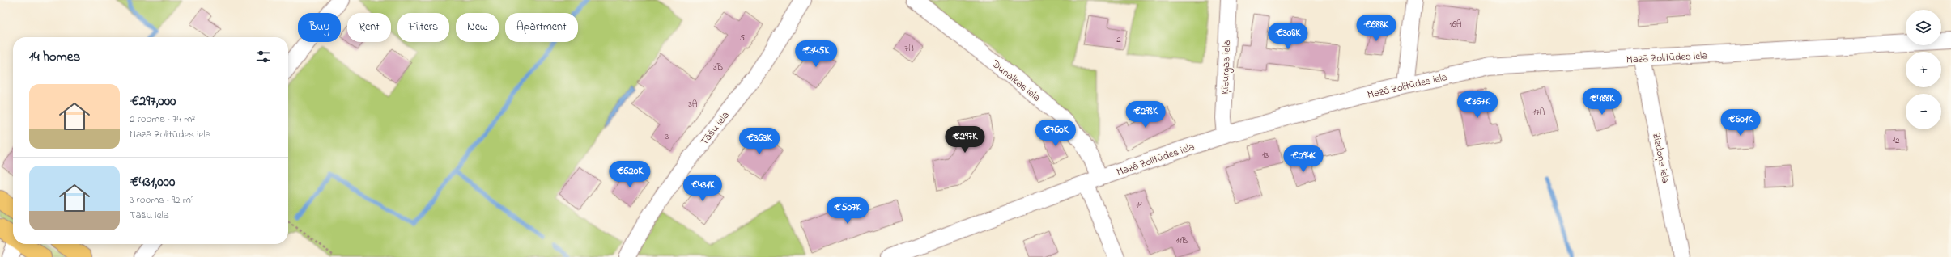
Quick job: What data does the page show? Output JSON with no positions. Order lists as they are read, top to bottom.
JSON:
{
  "streets": {
    "street": [
      "Mazā Zolitūdes iela",
      "Ķiburgas iela",
      "Dunalkas iela",
      "Tāšu iela",
      "Ziedoņa iela"
    ]
  },
  "crossings": [
    ["Mazā Zolitūdes iela", "Ķiburgas iela"],
    ["Mazā Zolitūdes iela", "Dunalkas iela"],
    ["Mazā Zolitūdes iela", "Ziedoņa iela"]
  ],
  "house_numbers": [
    "16A",
    "5",
    "2",
    "7A",
    "3B",
    "3A",
    "17A",
    "3",
    "12",
    "13",
    "11",
    "11B"
  ],
  "page": {
    "map_buttons": ["+", "−"],
    "chip": [
      "Buy",
      "Rent",
      "Filters",
      "New",
      "Apartment"
    ],
    "price": [
      "€688K",
      "€308K",
      "€345K",
      "€488K",
      "€367K",
      "€298K",
      "€601K",
      "€760K",
      "€297K",
      "€363K",
      "€294K",
      "€620K",
      "€431K",
      "€507K"
    ],
    "heading": "14 homes",
    "list": [
      {
        "name": "€297,000",
        "note": "2 rooms · 74 m² · Mazā Zolitūdes iela"
      },
      {
        "name": "€431,000",
        "note": "3 rooms · 92 m² · Tāšu iela"
      }
    ]
  }
}
